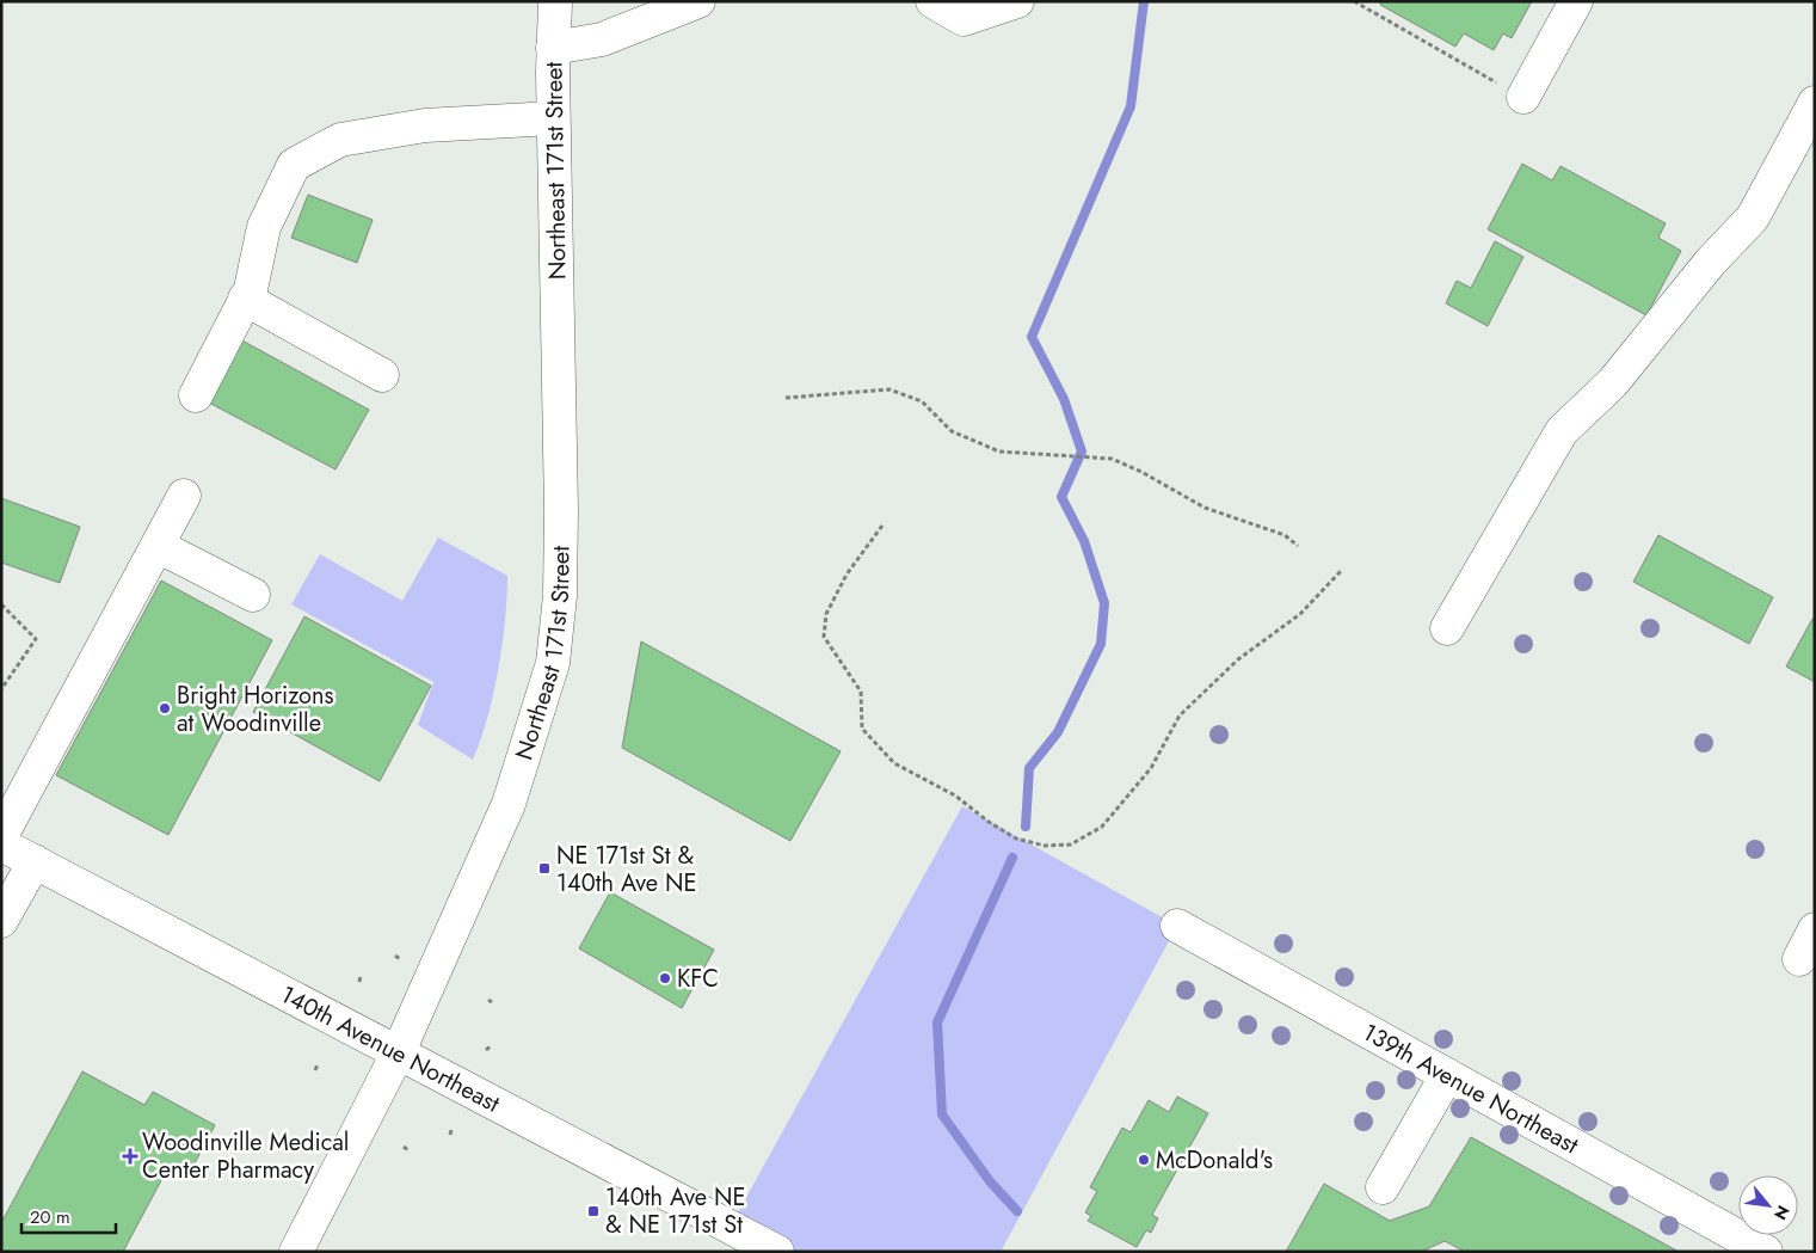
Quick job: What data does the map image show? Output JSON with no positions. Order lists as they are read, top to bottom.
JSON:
{
  "streets": {
    "main road": ["Northeast 171st Street", "140th Avenue Northeast", "139th Avenue Northeast"]
  },
  "crossings": [
    ["Northeast 171st Street", "140th Avenue Northeast"]
  ],
  "places": {
    "other": ["Bright Horizons at Woodinville", "KFC", "McDonald's"],
    "transit": ["NE 171st St & 140th Ave NE", "140th Ave NE & NE 171st St"],
    "health": ["Woodinville Medical Center Pharmacy"]
  },
  "scale_bar": "20 m",
  "north": "bottom right"
}
